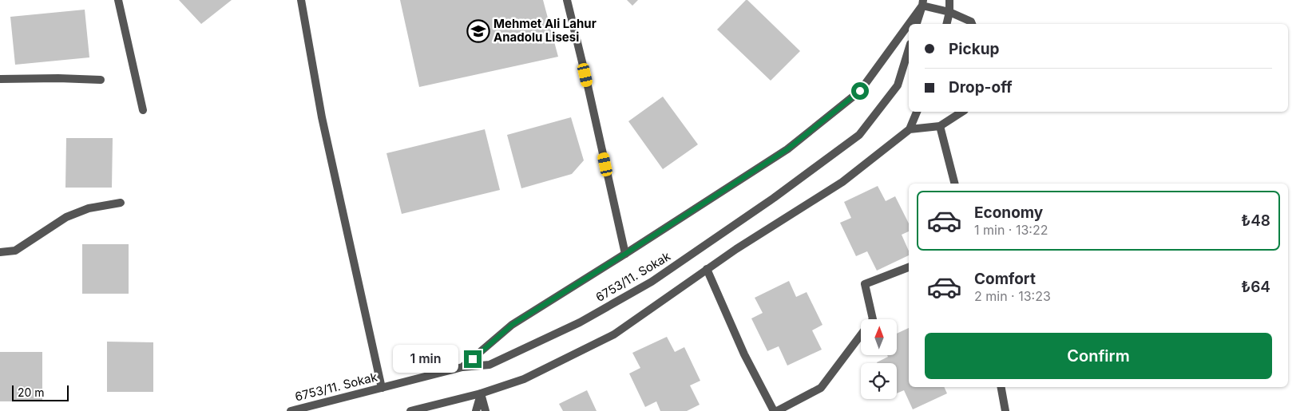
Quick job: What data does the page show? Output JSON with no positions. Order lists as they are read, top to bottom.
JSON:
{
  "streets": {
    "street": ["6753/11. Sokak"]
  },
  "places": {
    "school or university": ["Mehmet Ali Lahur Anadolu Lisesi"]
  },
  "scale_bar": "20 m",
  "north": "top",
  "page": {
    "banner": ["Pickup", "Drop-off"],
    "list": [
      {
        "name": "Economy",
        "note": "1 min · 13:22",
        "value": "₺48"
      },
      {
        "name": "Comfort",
        "note": "2 min · 13:23",
        "value": "₺64"
      }
    ],
    "buttons": "Confirm",
    "bubble": "1 min",
    "scale": "20 m"
  }
}
